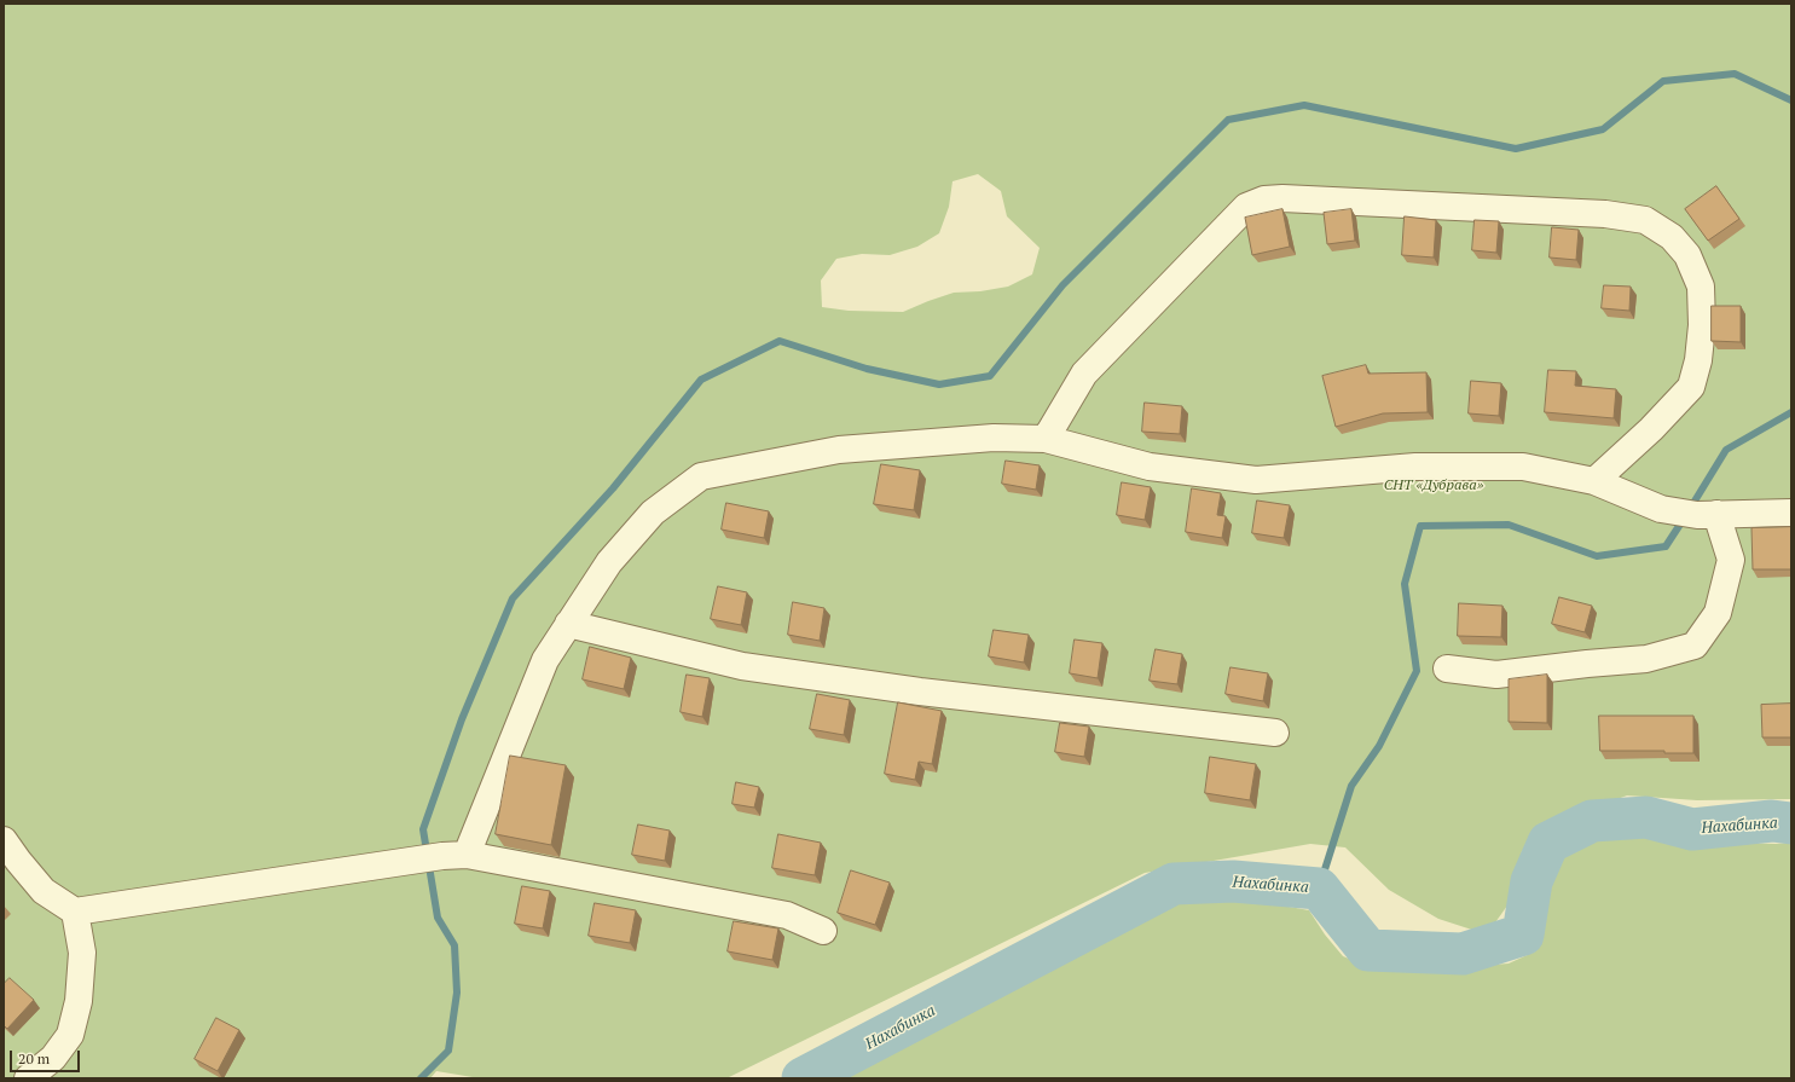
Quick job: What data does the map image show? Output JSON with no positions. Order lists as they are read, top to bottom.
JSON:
{
  "water": ["Нахабинка"],
  "parks": ["СНТ «Дубрава»"],
  "scale_bar": "20 m"
}
